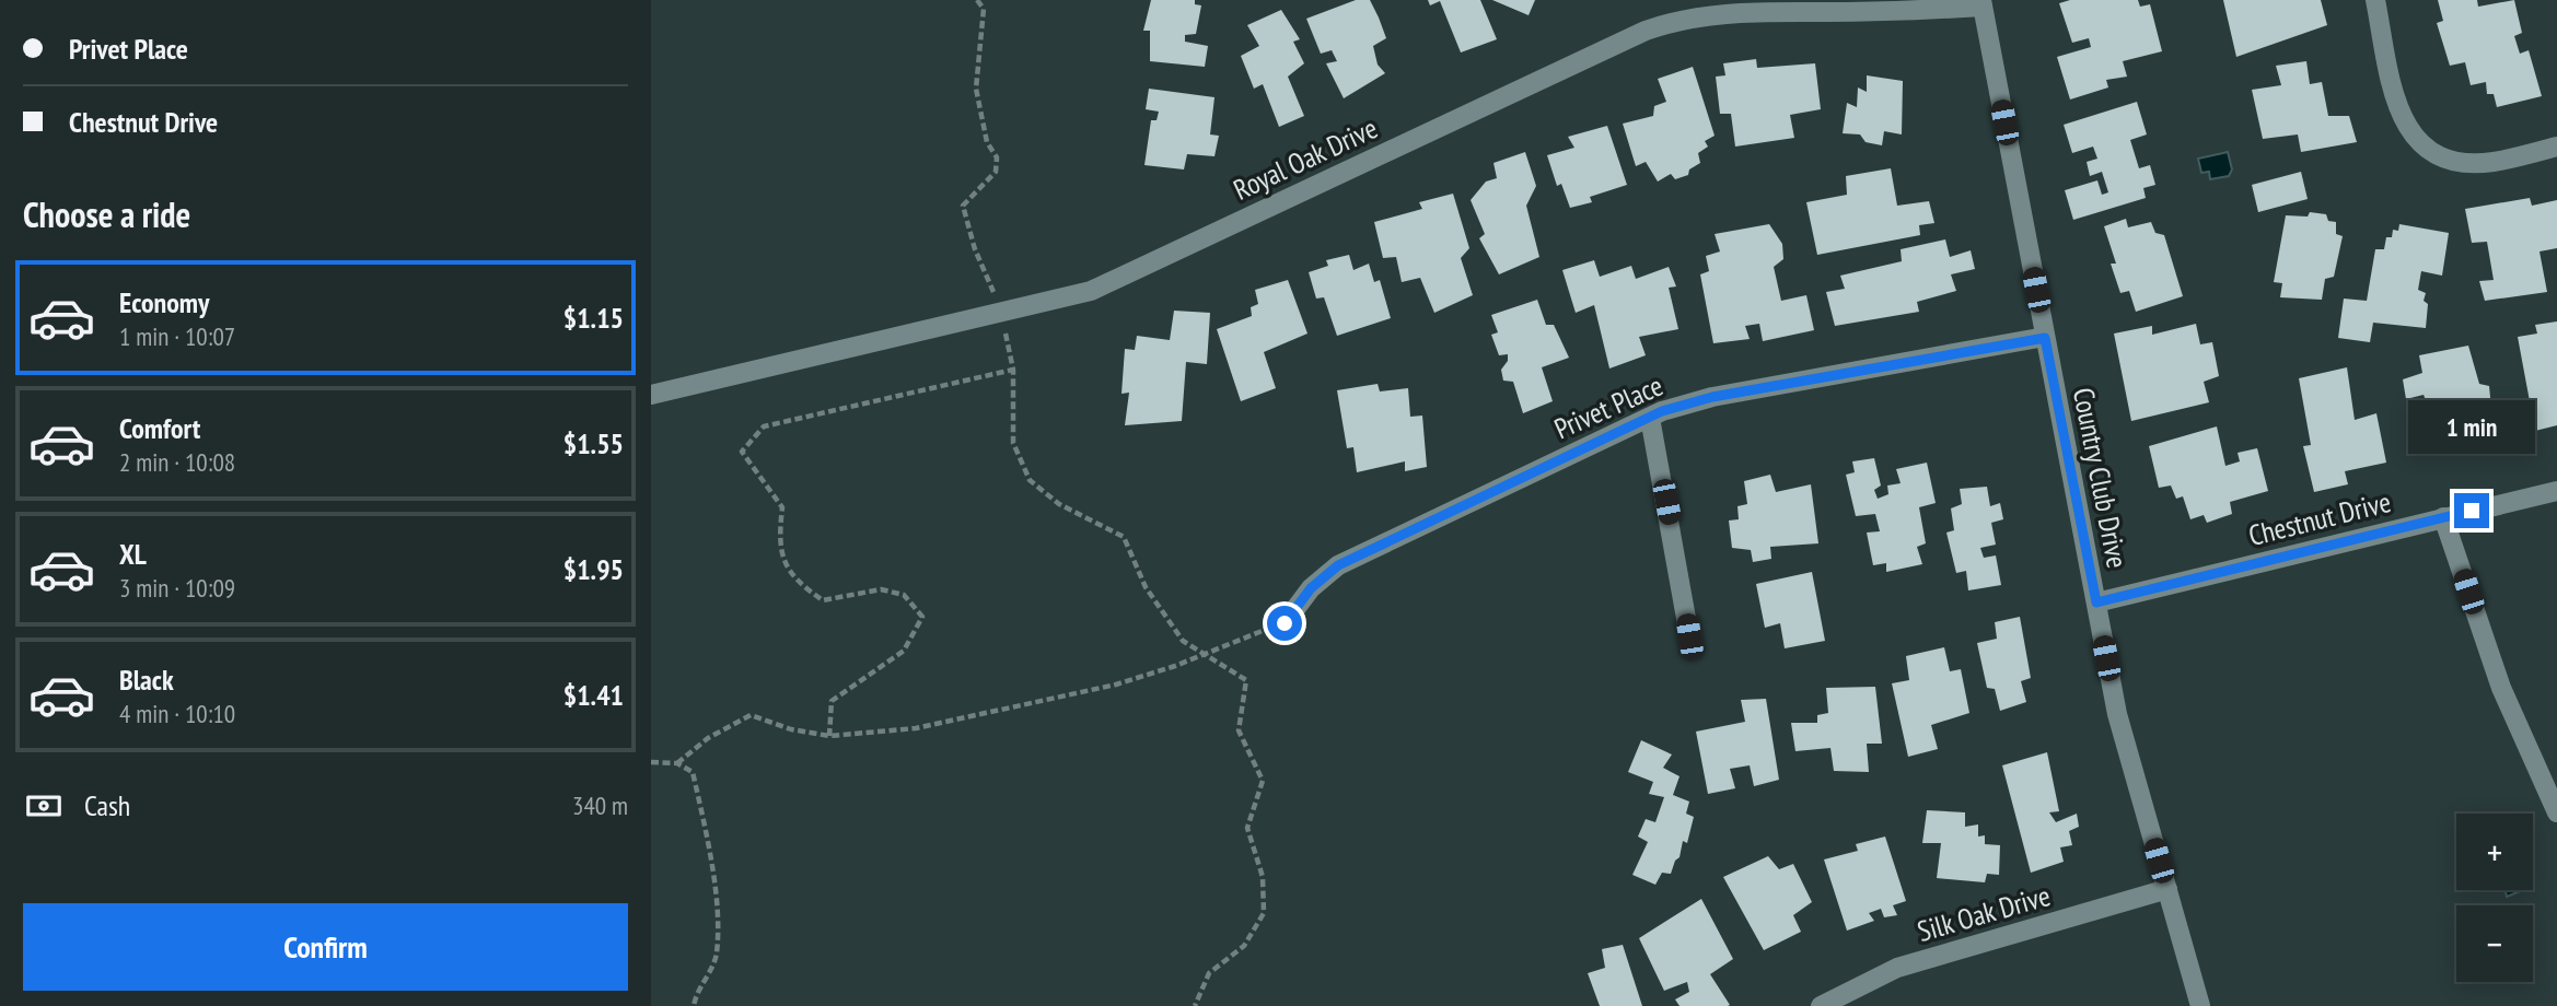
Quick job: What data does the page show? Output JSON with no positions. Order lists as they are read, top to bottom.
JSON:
{
  "streets": {
    "street": [
      "Royal Oak Drive",
      "Privet Place",
      "Country Club Drive",
      "Chestnut Drive",
      "Silk Oak Drive"
    ]
  },
  "crossings": [
    ["Royal Oak Drive", "Country Club Drive"],
    ["Privet Place", "Country Club Drive"],
    ["Country Club Drive", "Chestnut Drive"],
    ["Country Club Drive", "Silk Oak Drive"]
  ],
  "page": {
    "banner": ["Privet Place", "Chestnut Drive"],
    "heading": "Choose a ride",
    "list": [
      {
        "name": "Economy",
        "note": "1 min · 10:07",
        "value": "$1.15"
      },
      {
        "name": "Comfort",
        "note": "2 min · 10:08",
        "value": "$1.55"
      },
      {
        "name": "XL",
        "note": "3 min · 10:09",
        "value": "$1.95"
      },
      {
        "name": "Black",
        "note": "4 min · 10:10",
        "value": "$1.41"
      }
    ],
    "bubble": "1 min",
    "pay": ["Cash", "340 m"],
    "map_buttons": ["+", "−"],
    "buttons": "Confirm"
  }
}
